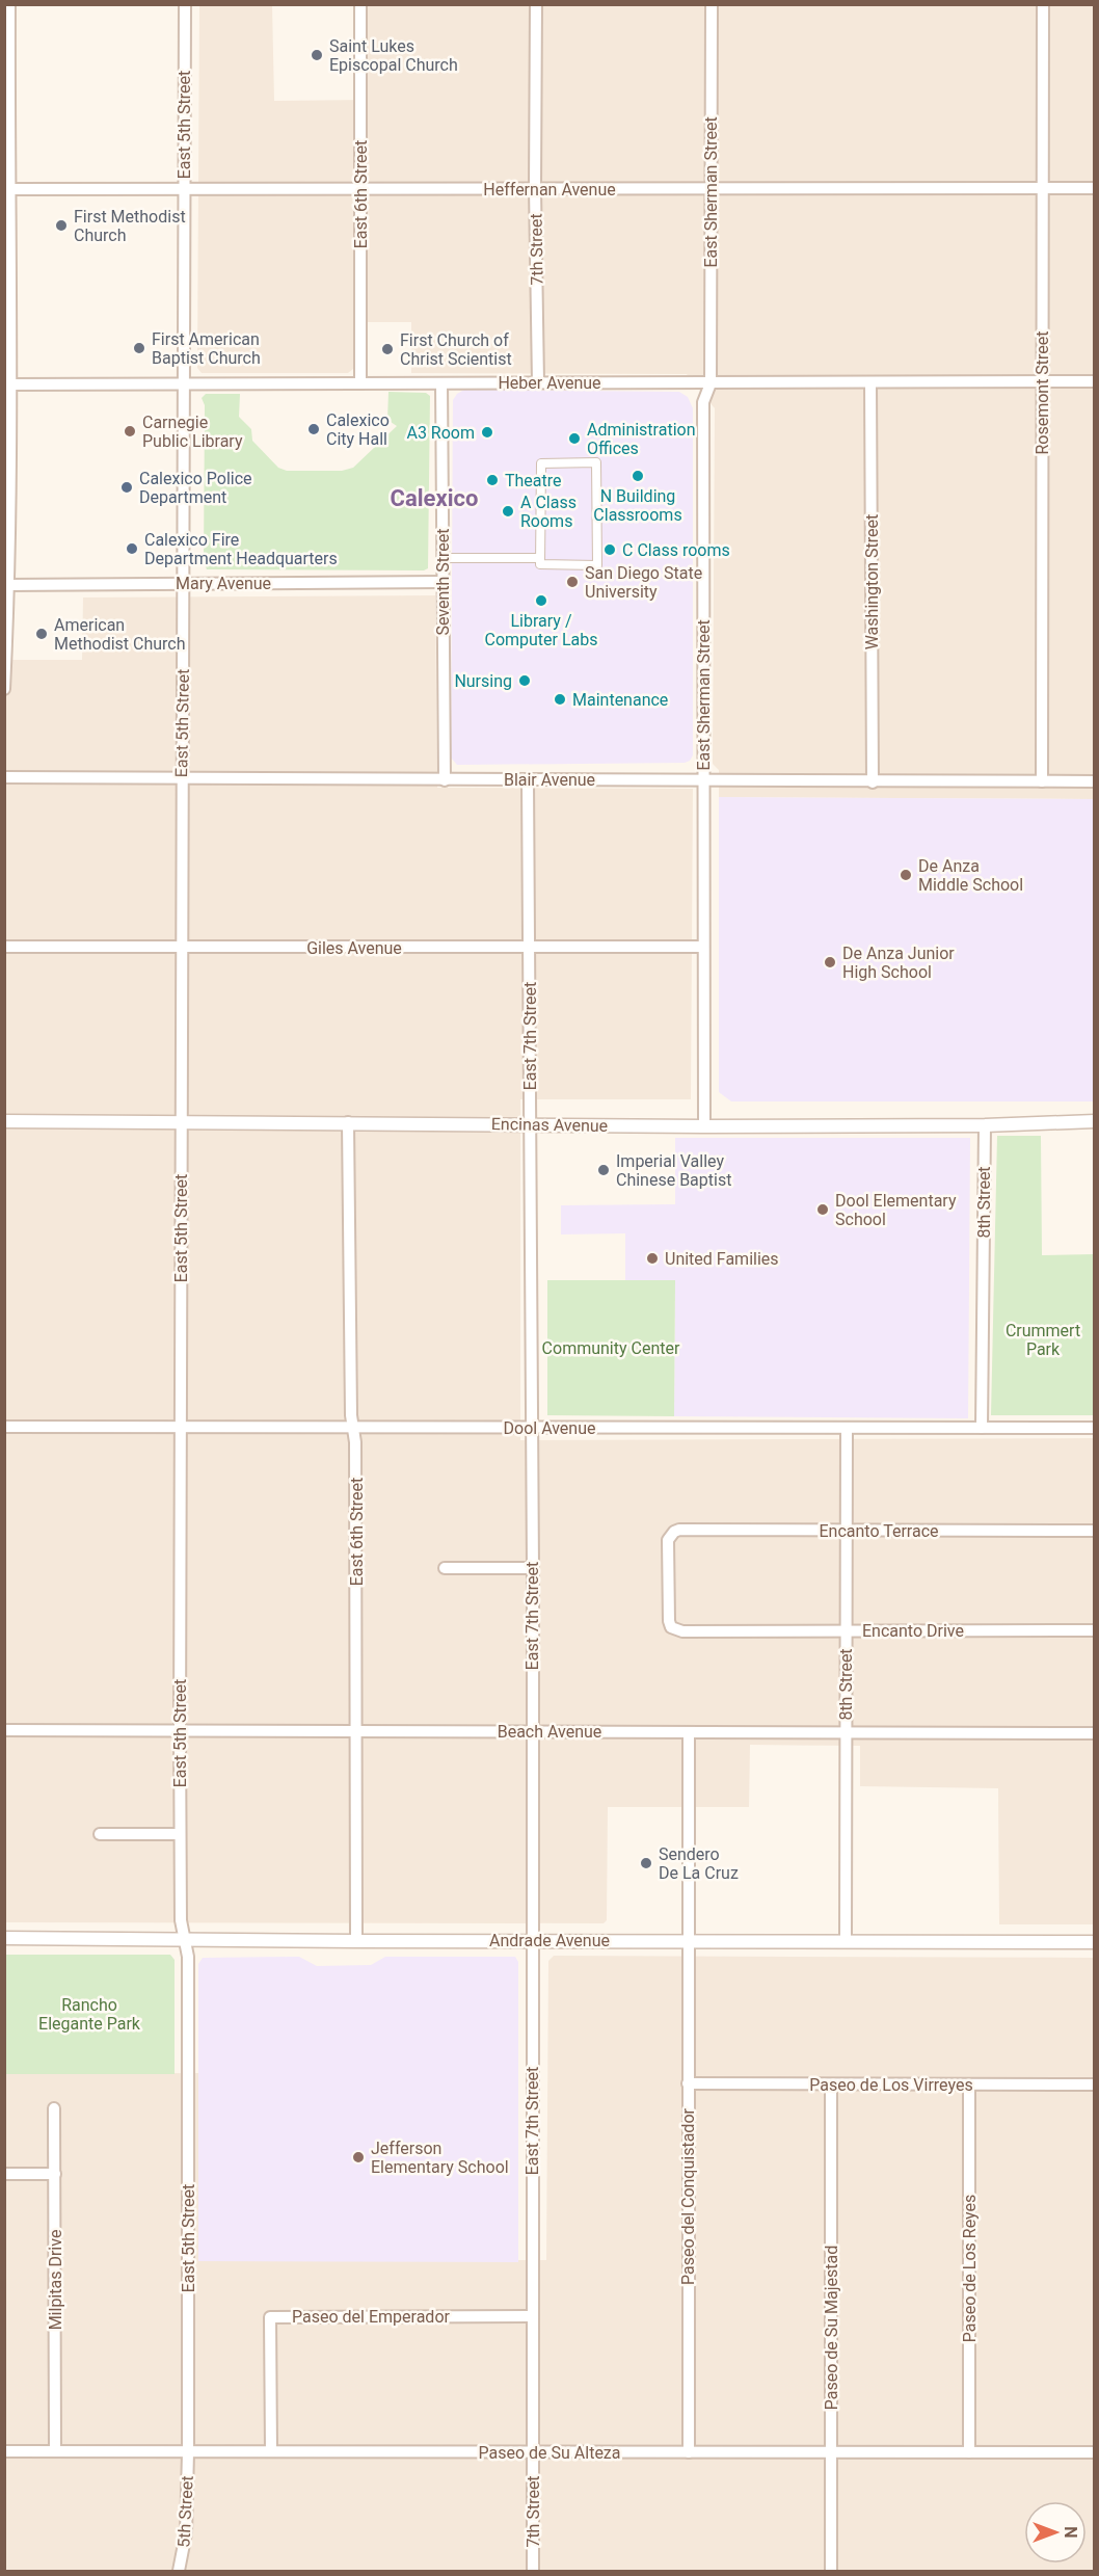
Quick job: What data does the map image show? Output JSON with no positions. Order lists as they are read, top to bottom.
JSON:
{
  "streets": {
    "street": [
      "East 5th Street",
      "Heffernan Avenue",
      "East Sherman Street",
      "East 6th Street",
      "7th Street",
      "Heber Avenue",
      "Rosemont Street",
      "Seventh Street",
      "Washington Street",
      "Mary Avenue",
      "Blair Avenue",
      "Giles Avenue",
      "East 7th Street",
      "Encinas Avenue",
      "8th Street",
      "Dool Avenue",
      "Encanto Terrace",
      "Encanto Drive",
      "Beach Avenue",
      "Andrade Avenue",
      "Paseo de Los Virreyes",
      "Paseo del Conquistador",
      "Paseo de Los Reyes",
      "Milpitas Drive",
      "Paseo del Emperador",
      "Paseo de Su Majestad",
      "Paseo de Su Alteza",
      "5th Street"
    ]
  },
  "crossings": [
    ["East 5th Street", "Heffernan Avenue"],
    ["East 5th Street", "Heber Avenue"],
    ["East 5th Street", "Mary Avenue"],
    ["East 5th Street", "Blair Avenue"],
    ["East 5th Street", "Giles Avenue"],
    ["East 5th Street", "Encinas Avenue"],
    ["East 5th Street", "Dool Avenue"],
    ["East 5th Street", "Beach Avenue"],
    ["East 5th Street", "Andrade Avenue"],
    ["East 5th Street", "Paseo de Su Alteza"],
    ["East 5th Street", "5th Street"],
    ["Heffernan Avenue", "East Sherman Street"],
    ["Heffernan Avenue", "East 6th Street"],
    ["Heffernan Avenue", "7th Street"],
    ["Heffernan Avenue", "Rosemont Street"],
    ["East Sherman Street", "Heber Avenue"],
    ["East Sherman Street", "Blair Avenue"],
    ["East Sherman Street", "Giles Avenue"],
    ["East Sherman Street", "Encinas Avenue"],
    ["East 6th Street", "Heber Avenue"],
    ["East 6th Street", "Encinas Avenue"],
    ["East 6th Street", "Dool Avenue"],
    ["East 6th Street", "Beach Avenue"],
    ["East 6th Street", "Andrade Avenue"],
    ["7th Street", "Heber Avenue"],
    ["7th Street", "East 7th Street"],
    ["7th Street", "Paseo de Su Alteza"],
    ["Heber Avenue", "Rosemont Street"],
    ["Heber Avenue", "Seventh Street"],
    ["Heber Avenue", "Washington Street"],
    ["Rosemont Street", "Blair Avenue"],
    ["Seventh Street", "Mary Avenue"],
    ["Seventh Street", "Blair Avenue"],
    ["Washington Street", "Blair Avenue"],
    ["Blair Avenue", "East 7th Street"],
    ["Giles Avenue", "East 7th Street"],
    ["East 7th Street", "Encinas Avenue"],
    ["East 7th Street", "Dool Avenue"],
    ["East 7th Street", "Beach Avenue"],
    ["East 7th Street", "Andrade Avenue"],
    ["East 7th Street", "Paseo del Emperador"],
    ["East 7th Street", "Paseo de Su Alteza"],
    ["Encinas Avenue", "8th Street"],
    ["8th Street", "Dool Avenue"],
    ["8th Street", "Encanto Terrace"],
    ["8th Street", "Encanto Drive"],
    ["8th Street", "Beach Avenue"],
    ["8th Street", "Andrade Avenue"],
    ["Encanto Terrace", "Encanto Drive"],
    ["Andrade Avenue", "Paseo del Conquistador"],
    ["Paseo de Los Virreyes", "Paseo del Conquistador"],
    ["Paseo de Los Virreyes", "Paseo de Los Reyes"],
    ["Paseo de Los Virreyes", "Paseo de Su Majestad"],
    ["Paseo del Conquistador", "Paseo de Su Alteza"],
    ["Paseo de Los Reyes", "Paseo de Su Alteza"],
    ["Milpitas Drive", "Paseo de Su Alteza"],
    ["Paseo del Emperador", "Paseo de Su Alteza"],
    ["Paseo de Su Majestad", "Paseo de Su Alteza"],
    ["Paseo de Su Alteza", "5th Street"]
  ],
  "districts": ["Calexico"],
  "parks": ["Crummert Park", "Community Center", "Rancho Elegante Park"],
  "places": [
    "Saint Lukes Episcopal Church",
    "First Methodist Church",
    "First American Baptist Church",
    "First Church of Christ Scientist",
    "Calexico City Hall",
    "Carnegie Public Library",
    "A3 Room",
    "Administration Offices",
    "N Building Classrooms",
    "Theatre",
    "Calexico Police Department",
    "A Class Rooms",
    "Calexico Fire Department Headquarters",
    "C Class rooms",
    "San Diego State University",
    "Library / Computer Labs",
    "American Methodist Church",
    "Nursing",
    "Maintenance",
    "De Anza Middle School",
    "De Anza Junior High School",
    "Imperial Valley Chinese Baptist",
    "Dool Elementary School",
    "United Families",
    "Sendero De La Cruz",
    "Jefferson Elementary School"
  ],
  "north": "right"
}
